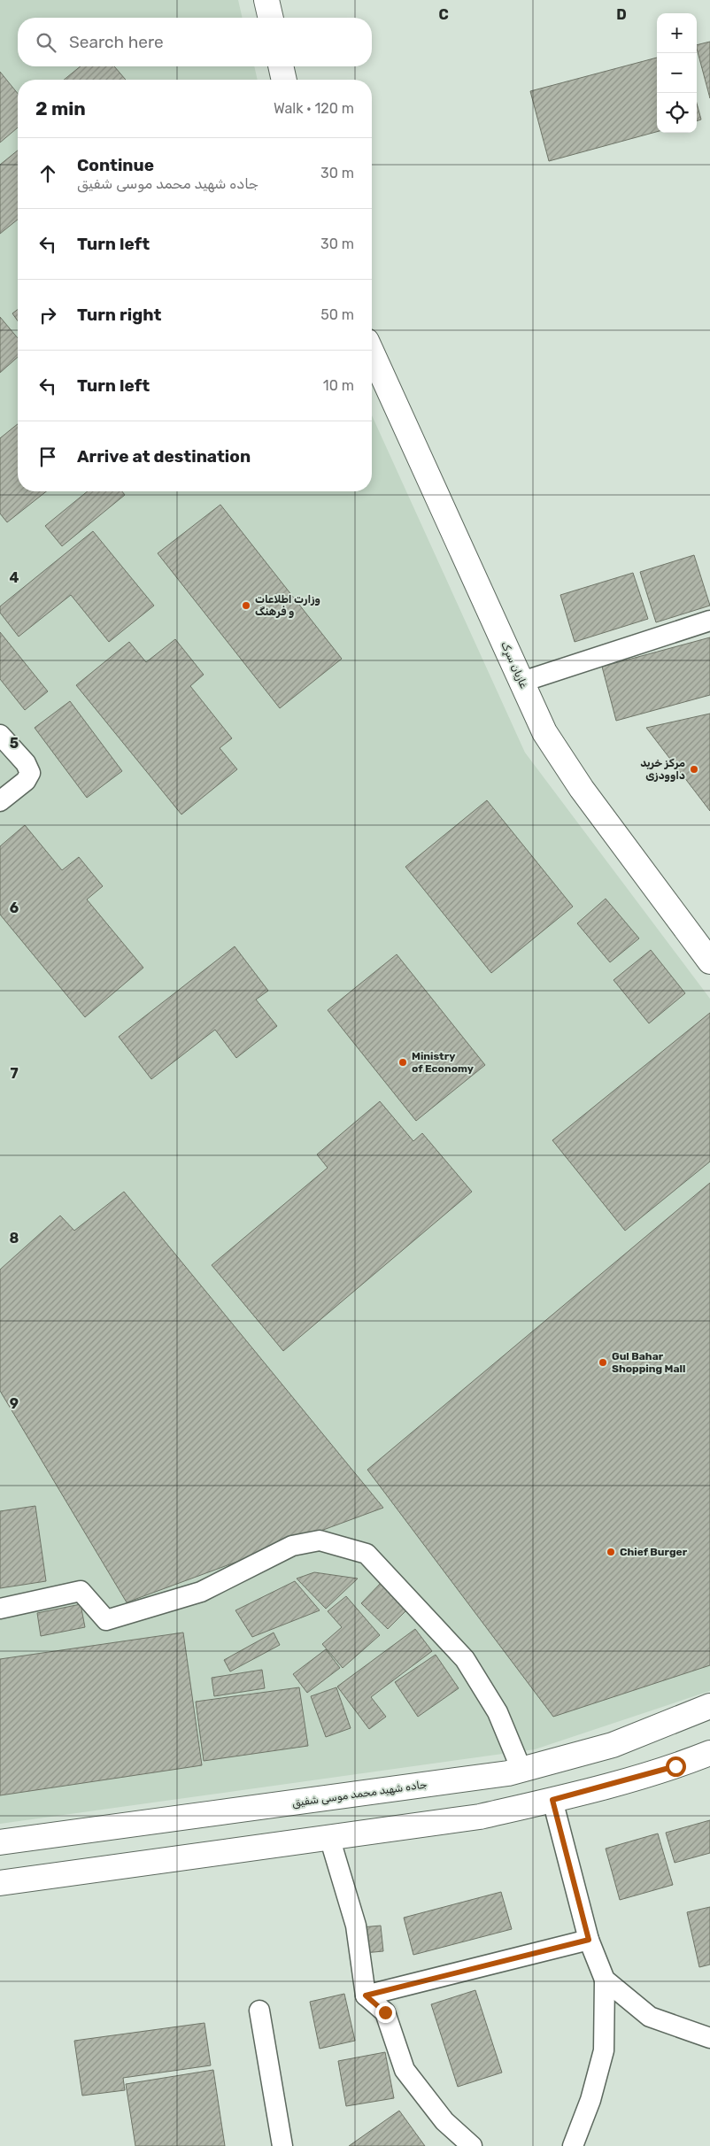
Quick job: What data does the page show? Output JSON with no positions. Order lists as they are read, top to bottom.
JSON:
{
  "streets": {
    "main road": ["غازیان سړک", "جاده شهید محمد موسی شفیق"]
  },
  "places": [
    "وزارت اطلاعات و فرهنگ",
    "مرکز خرید داوودزی",
    "Ministry of Economy",
    "Gul Bahar Shopping Mall",
    "Chief Burger"
  ],
  "page": {
    "map_buttons": ["+", "−"],
    "search": "Search here",
    "heading": ["2 min", "Walk · 120 m"],
    "list": [
      ["Continue", "جاده شهید محمد موسی شفیق", "30 m"],
      ["Turn left", "30 m"],
      ["Turn right", "50 m"],
      ["Turn left", "10 m"],
      "Arrive at destination"
    ]
  },
  "grid": {
    "columns": ["C", "D"],
    "rows": [
      "4",
      "5",
      "6",
      "7",
      "8",
      "9"
    ]
  }
}
